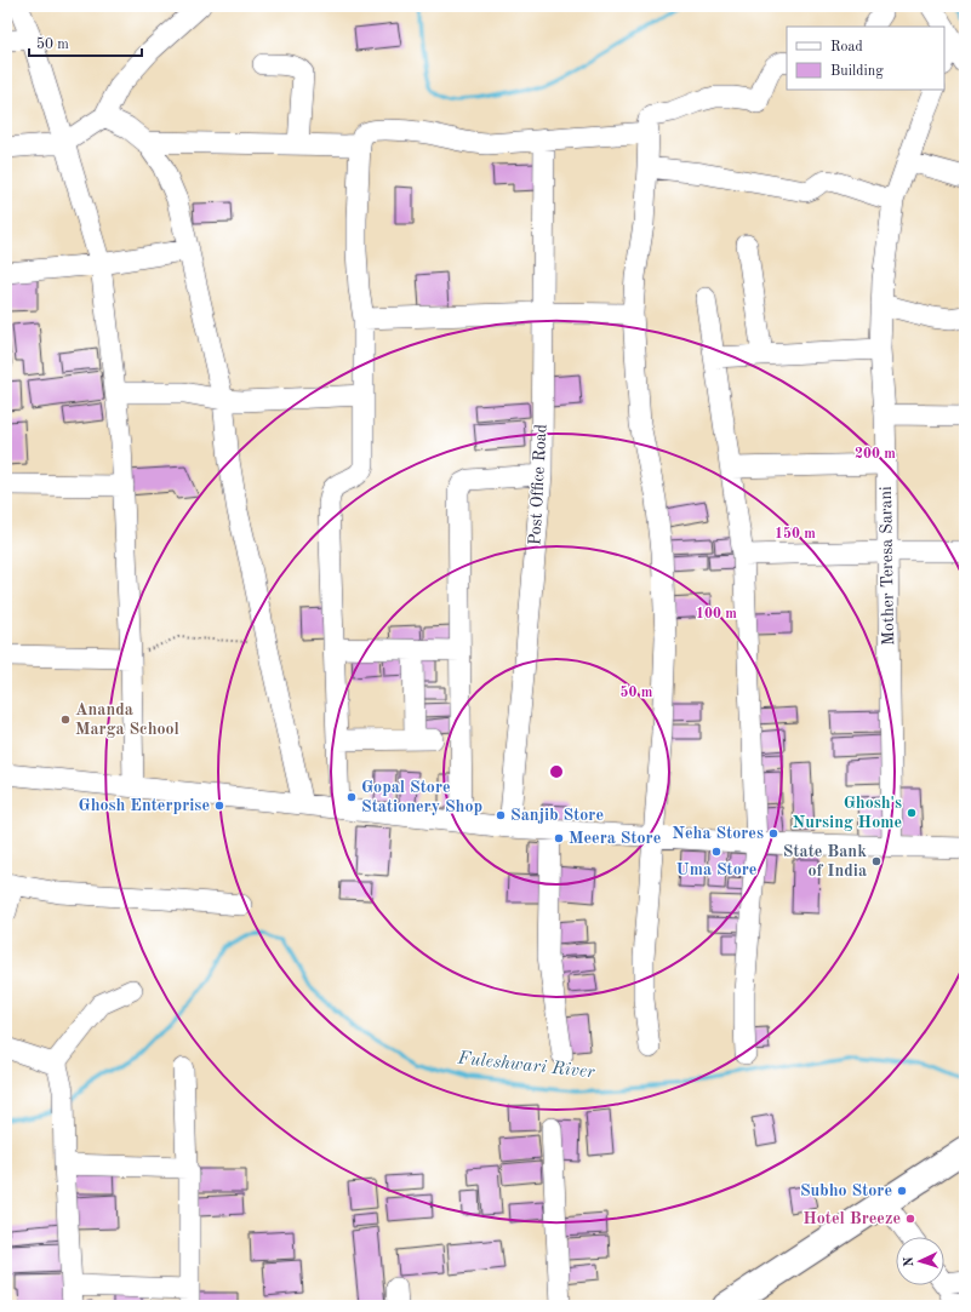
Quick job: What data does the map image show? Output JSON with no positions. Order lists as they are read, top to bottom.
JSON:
{
  "streets": {
    "street": ["Post Office Road", "Mother Teresa Sarani"]
  },
  "water": ["Fuleshwari River"],
  "places": [
    "Ananda Marga School",
    "Gopal Store Stationery Shop",
    "Ghosh Enterprise",
    "Ghosh's Nursing Home",
    "Sanjib Store",
    "Neha Stores",
    "Meera Store",
    "Uma Store",
    "State Bank of India",
    "Subho Store",
    "Hotel Breeze"
  ],
  "legend": ["Road", "Building"],
  "scale_bar": "50 m",
  "north": "left",
  "rings": [
    "200 m",
    "150 m",
    "100 m",
    "50 m"
  ]
}
